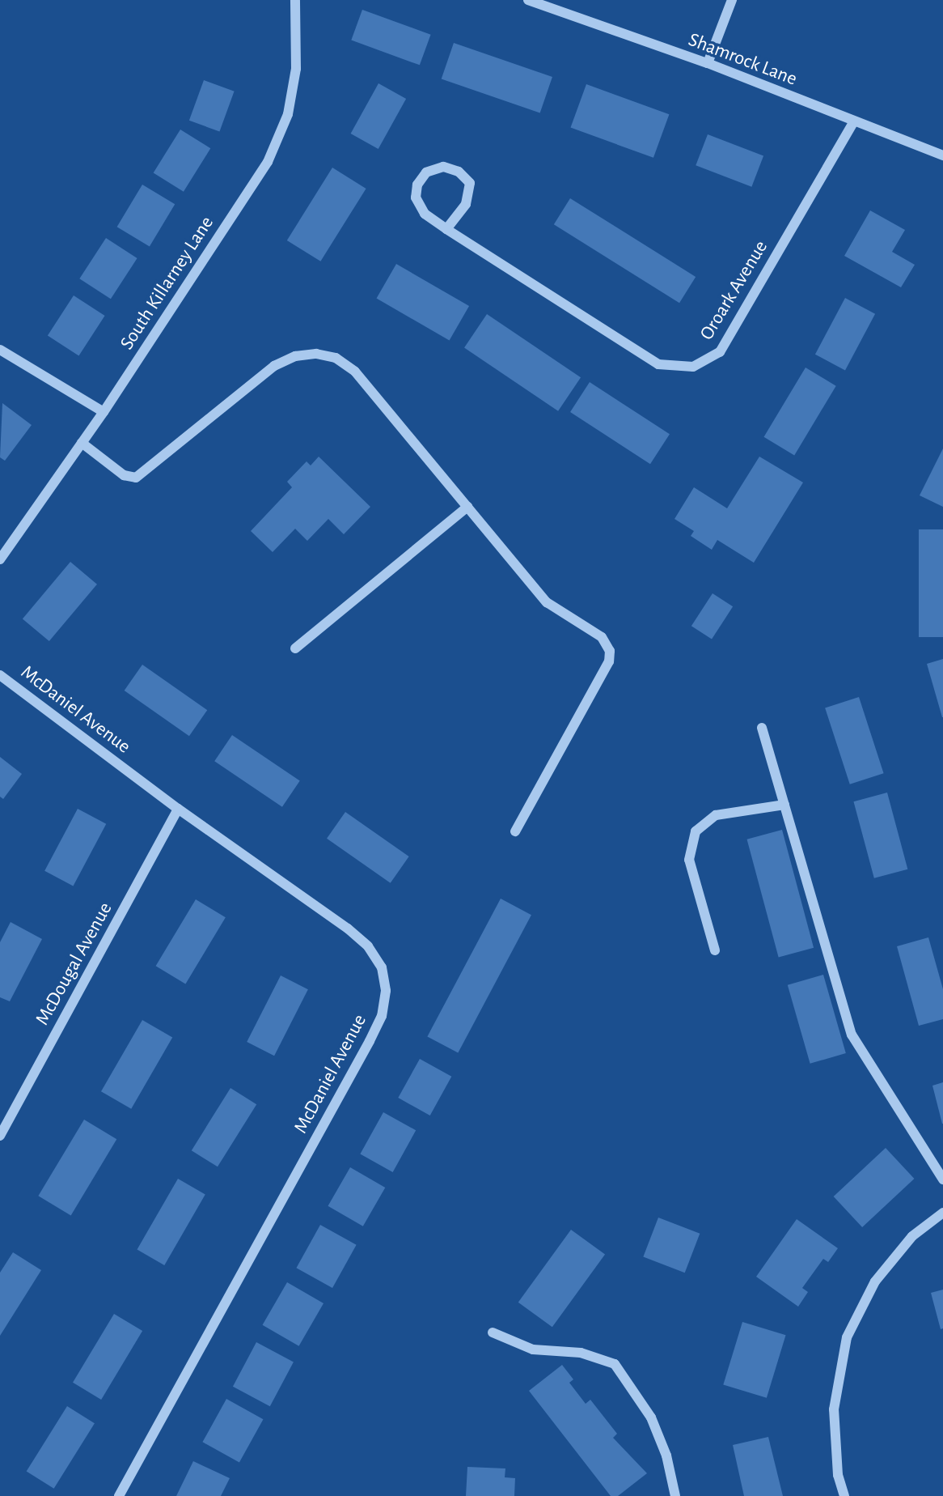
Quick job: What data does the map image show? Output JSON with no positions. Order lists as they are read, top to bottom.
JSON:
{
  "streets": {
    "street": [
      "Shamrock Lane",
      "South Killarney Lane",
      "Oroark Avenue",
      "McDaniel Avenue",
      "McDougal Avenue"
    ]
  },
  "crossings": [
    ["Shamrock Lane", "Oroark Avenue"],
    ["McDaniel Avenue", "McDougal Avenue"]
  ]
}
